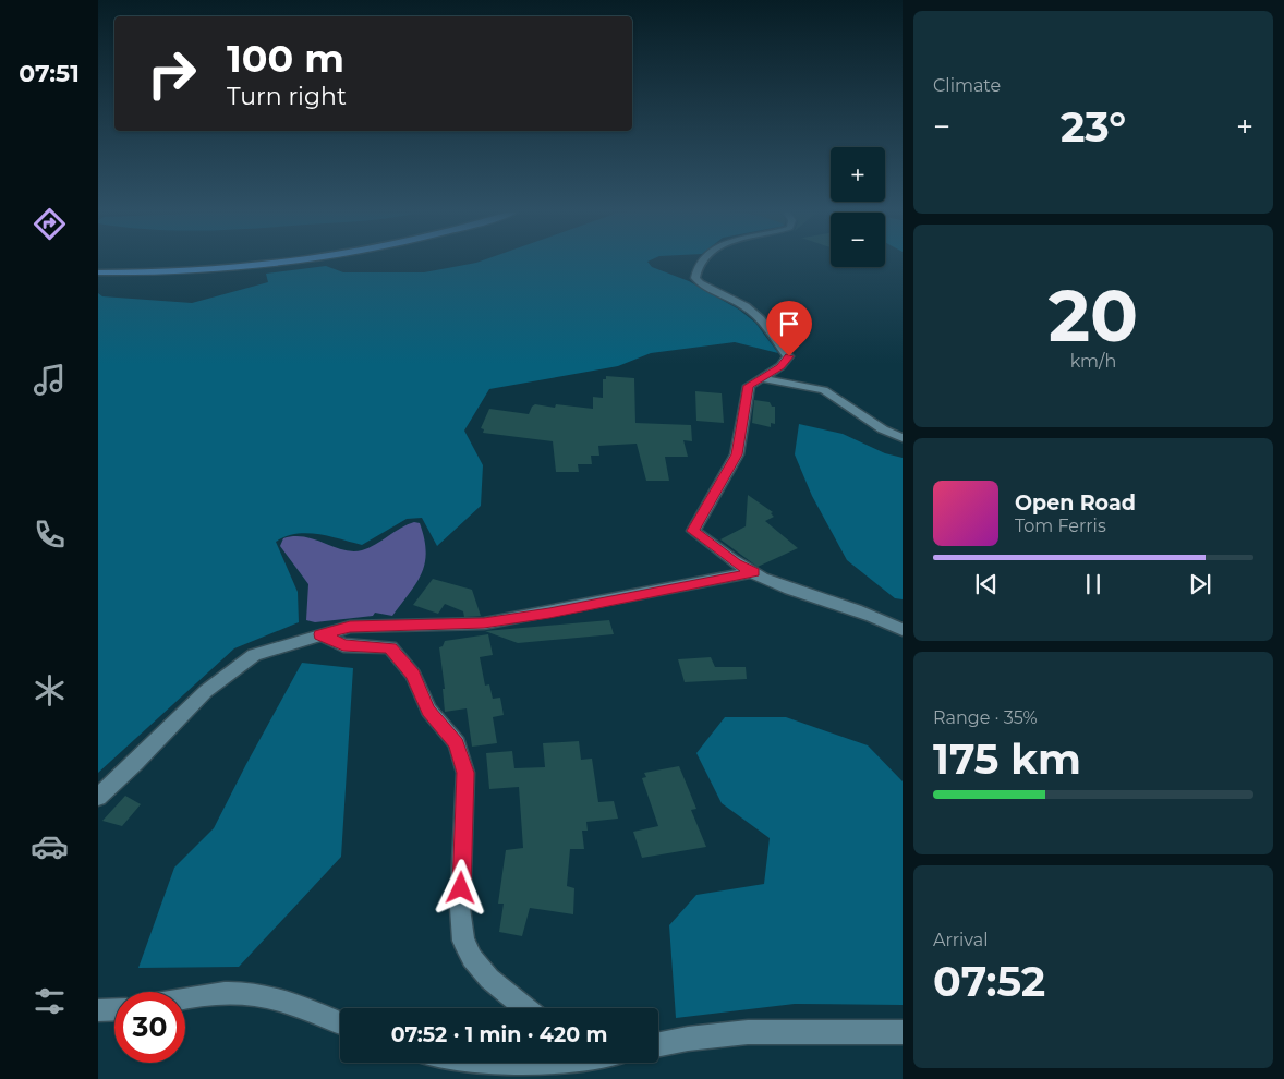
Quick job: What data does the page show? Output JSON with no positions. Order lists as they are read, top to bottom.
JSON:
{
  "page": {
    "tabs": "07:51",
    "tile": [
      "Climate",
      ["20", "km/h"],
      ["Range · 35%", "175 km"],
      ["Arrival", "07:52"]
    ],
    "turn": ["100 m", "Turn right"],
    "heat": ["−", "23°", "+"],
    "map_buttons": ["+", "−"],
    "song": ["Open Road", "Tom Ferris"],
    "limit": "30",
    "trip": "07:52 · 1 min · 420 m"
  }
}
